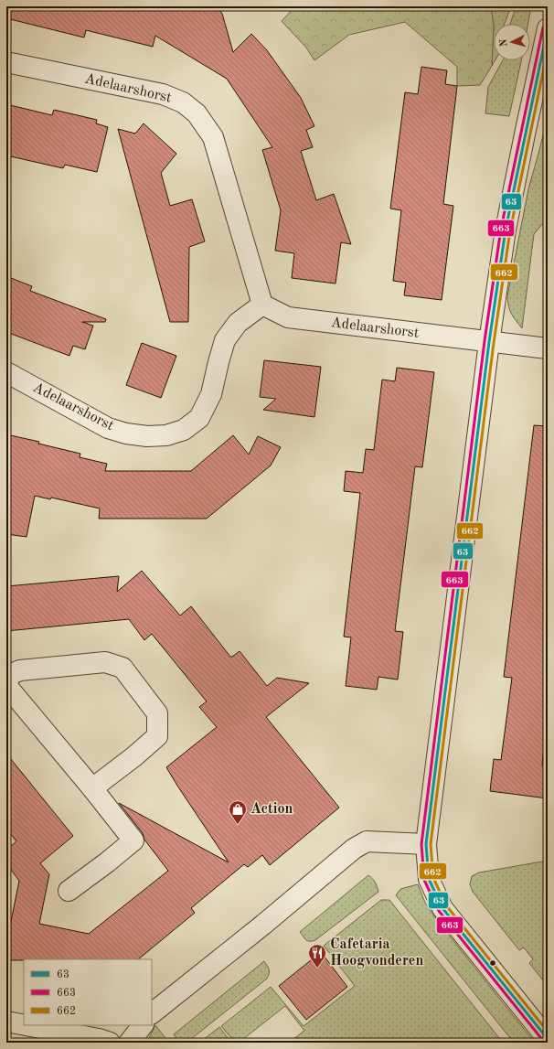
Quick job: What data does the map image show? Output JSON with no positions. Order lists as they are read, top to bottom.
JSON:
{
  "streets": {
    "street": ["Adelaarshorst"]
  },
  "places": {
    "shop": ["Action"],
    "restaurant": ["Cafetaria Hoogvonderen"]
  },
  "lines": ["transit line 663", "transit line 63", "transit line 662"],
  "legend": ["63", "663", "662"],
  "north": "left"
}
